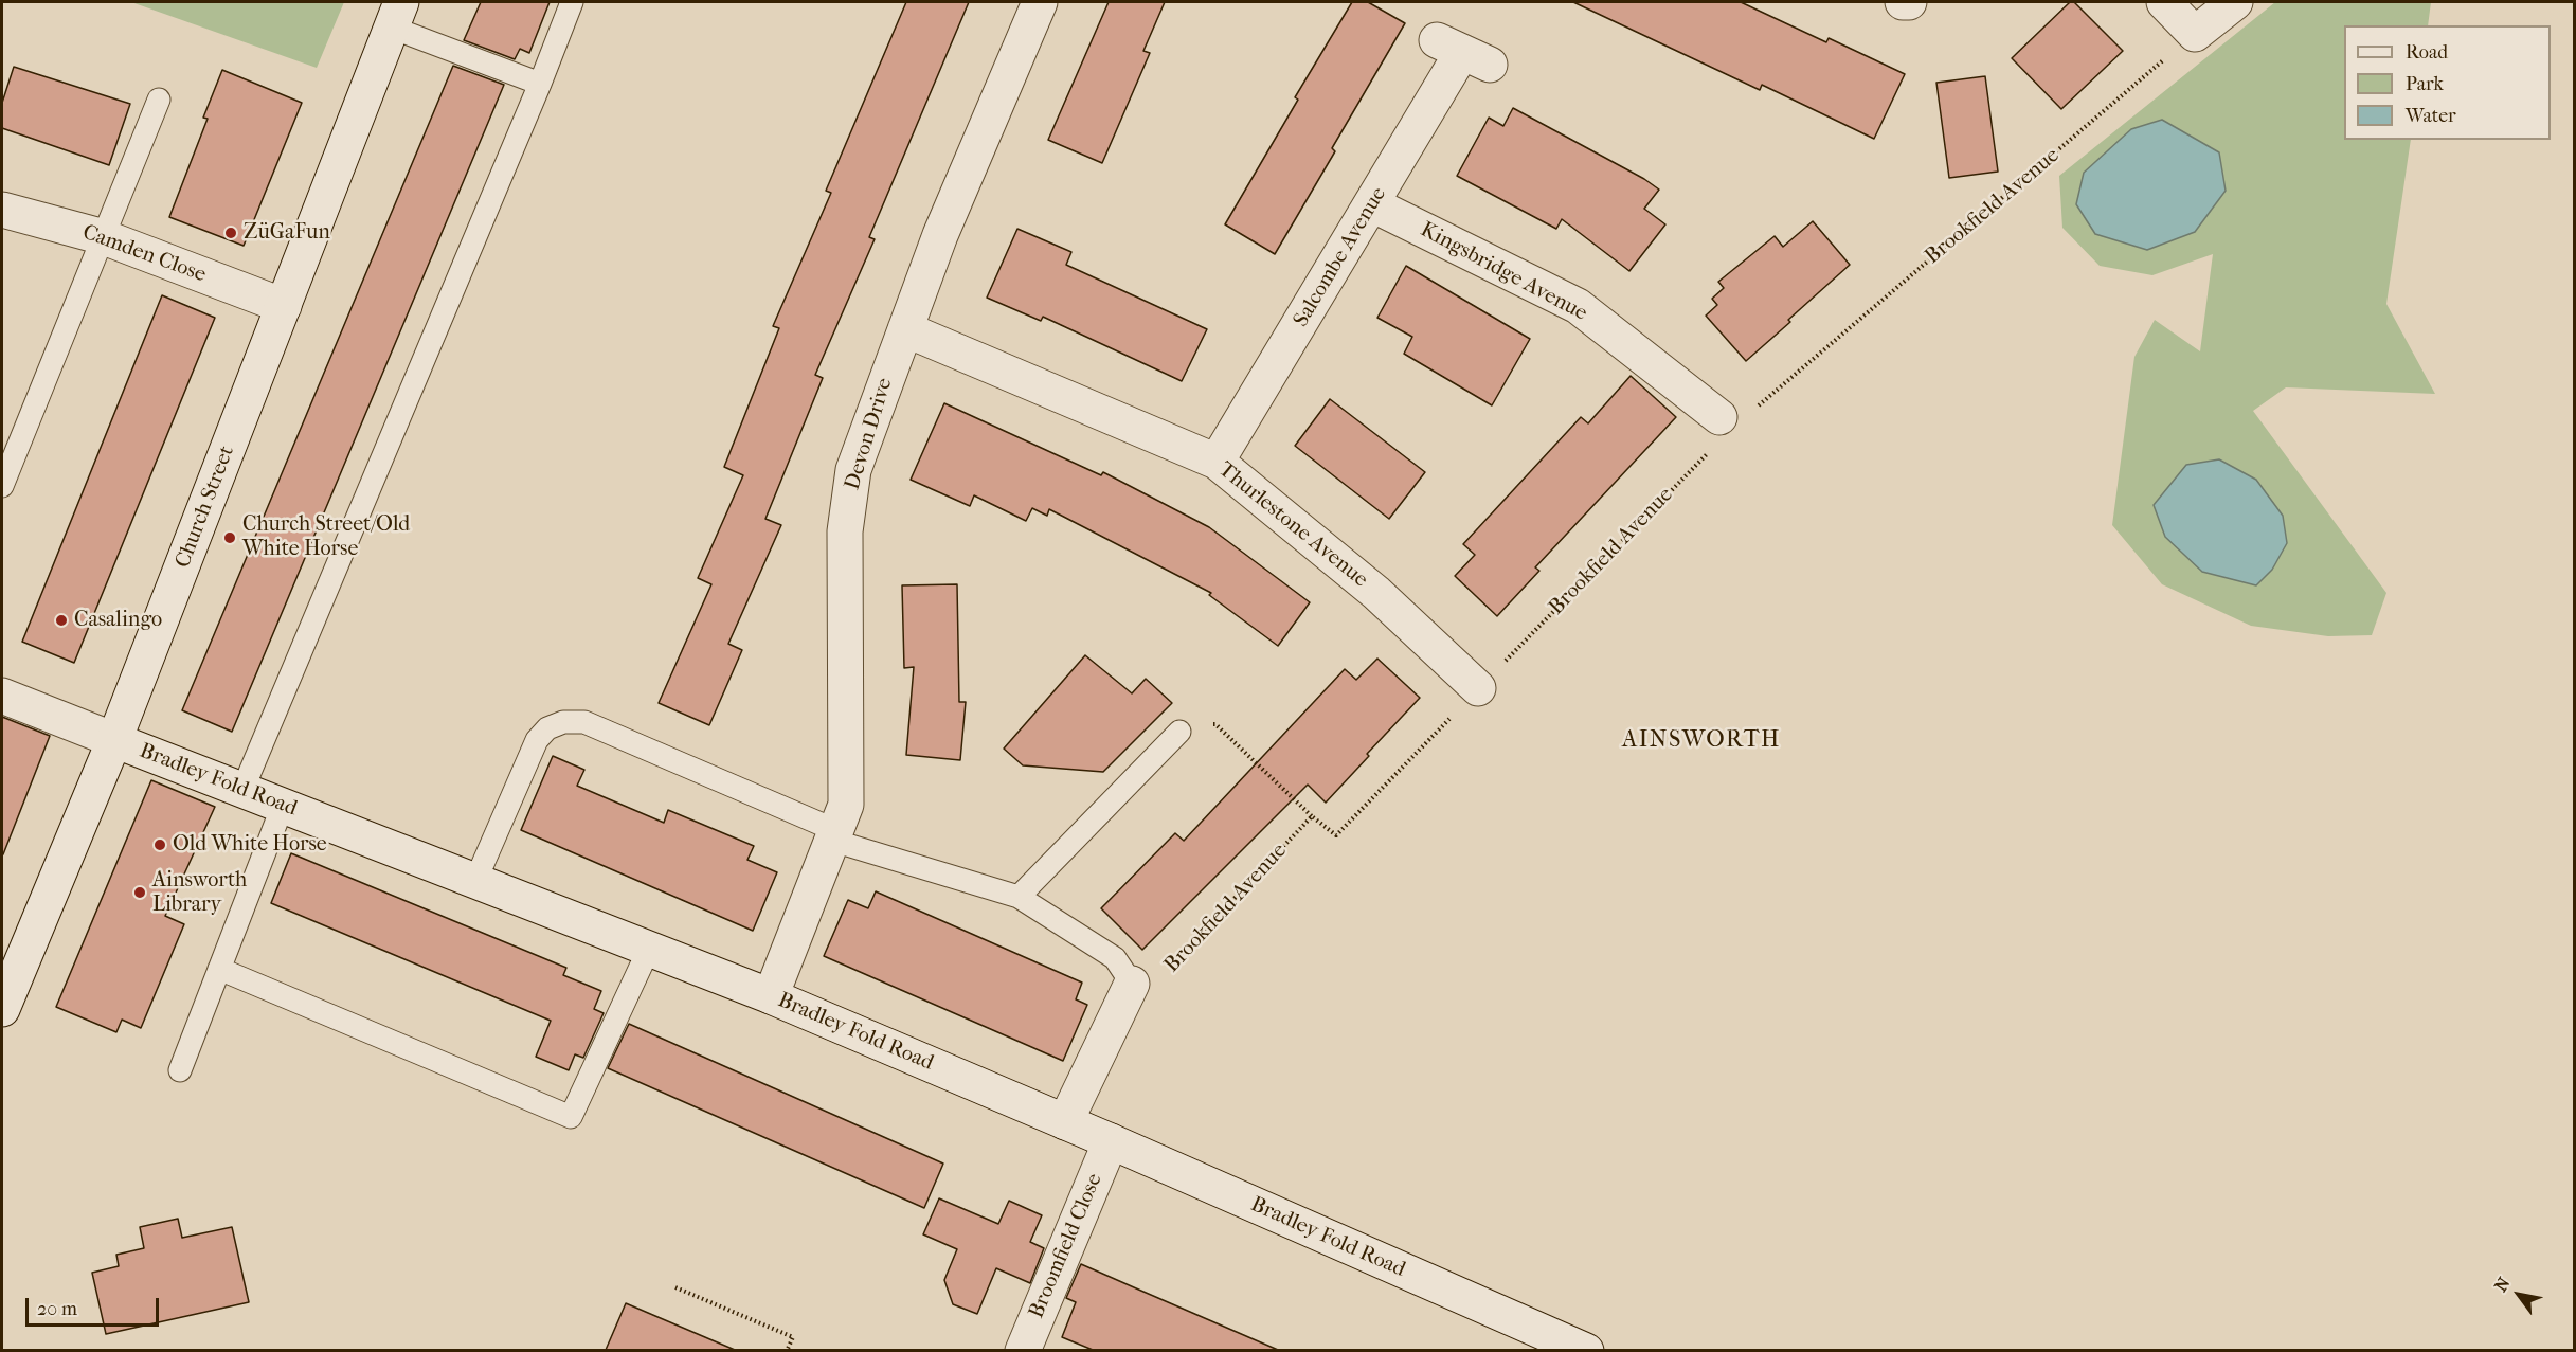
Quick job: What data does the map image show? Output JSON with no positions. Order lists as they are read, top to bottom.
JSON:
{
  "streets": {
    "street": [
      "Camden Close",
      "Salcombe Avenue",
      "Kingsbridge Avenue",
      "Devon Drive",
      "Church Street",
      "Thurlestone Avenue",
      "Bradley Fold Road",
      "Broomfield Close"
    ],
    "path": ["Brookfield Avenue"]
  },
  "crossings": [
    ["Brookfield Avenue", "Kingsbridge Avenue"],
    ["Brookfield Avenue", "Thurlestone Avenue"],
    ["Camden Close", "Church Street"],
    ["Salcombe Avenue", "Kingsbridge Avenue"],
    ["Salcombe Avenue", "Thurlestone Avenue"],
    ["Devon Drive", "Thurlestone Avenue"],
    ["Devon Drive", "Bradley Fold Road"],
    ["Church Street", "Bradley Fold Road"],
    ["Bradley Fold Road", "Broomfield Close"]
  ],
  "districts": ["AINSWORTH"],
  "places": [
    "ZüGaFun",
    "Church Street/Old White Horse",
    "Casalingo",
    "Old White Horse",
    "Ainsworth Library"
  ],
  "legend": ["Road", "Park", "Water"],
  "scale_bar": "20 m",
  "north": "top left"
}
